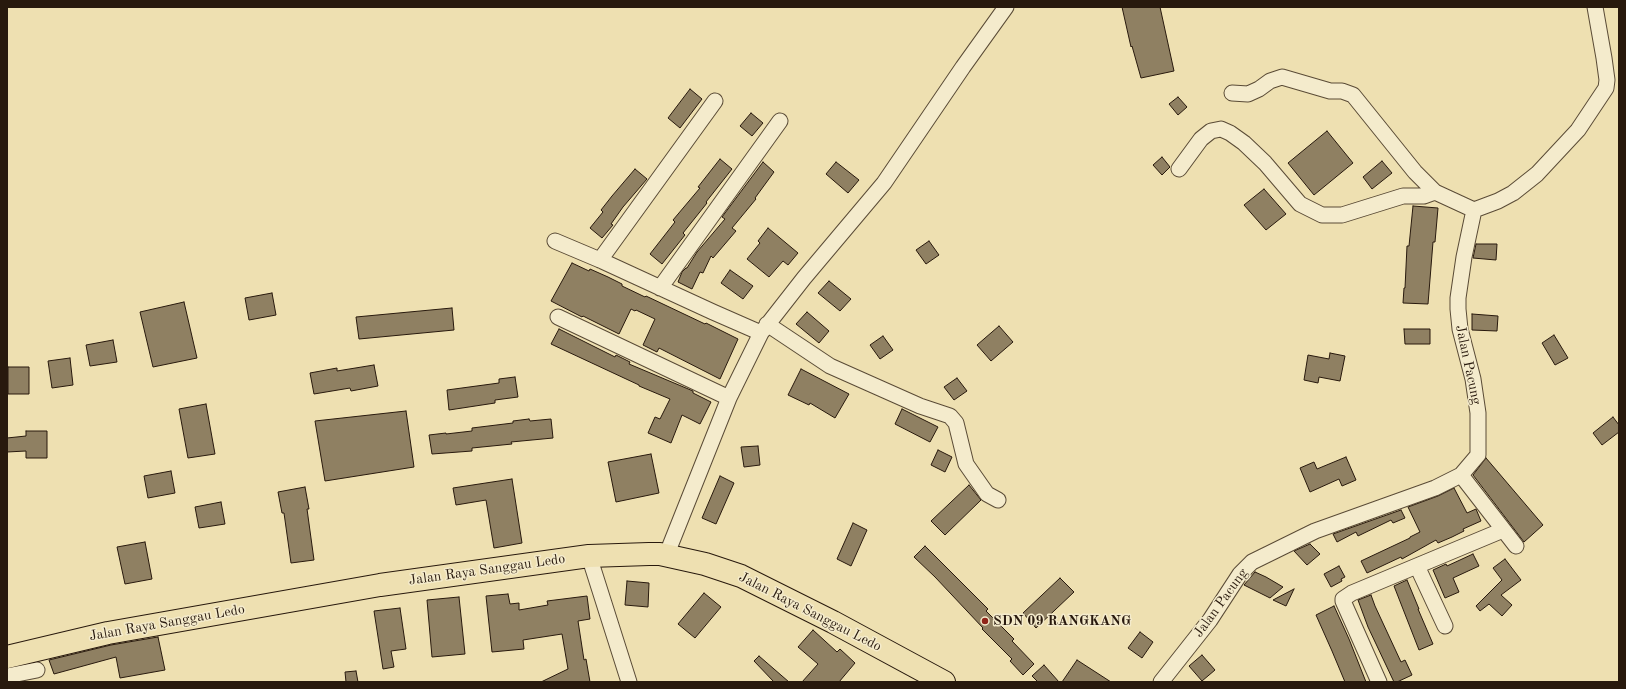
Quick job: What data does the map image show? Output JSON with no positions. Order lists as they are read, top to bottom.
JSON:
{
  "streets": {
    "highway": ["Jalan Raya Sanggau Ledo"],
    "street": ["Jalan Pacung"]
  },
  "places": ["SDN 09 RANGKANG"]
}
